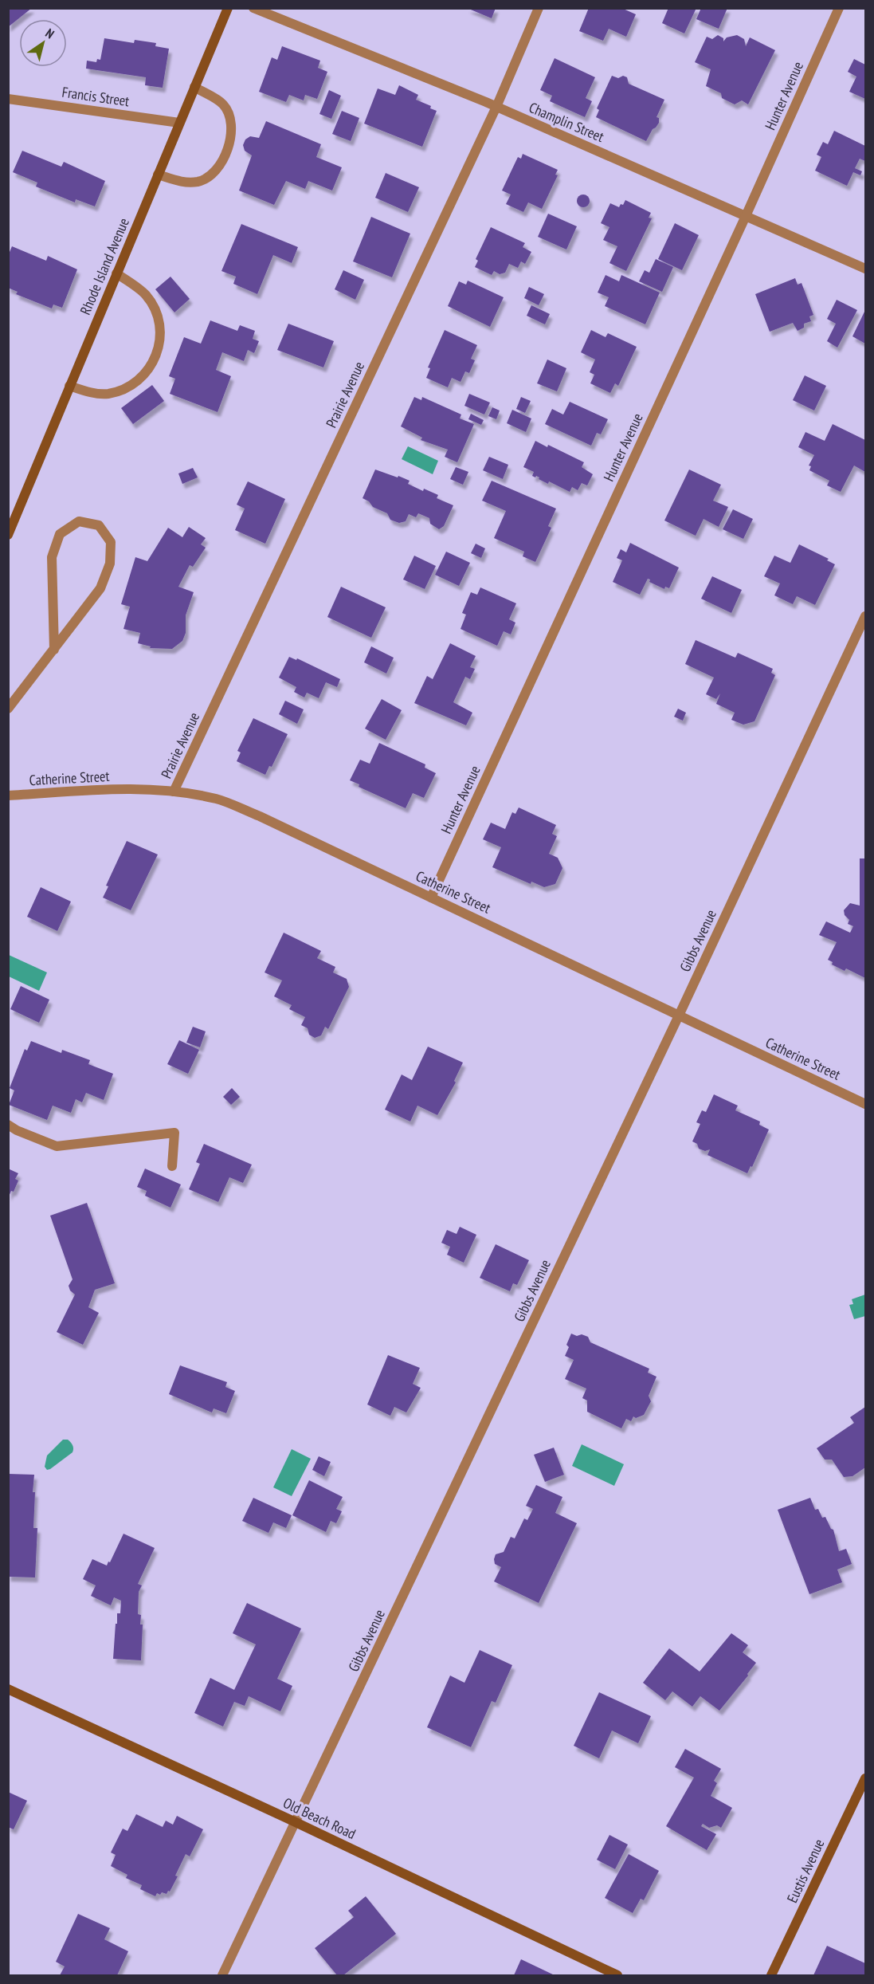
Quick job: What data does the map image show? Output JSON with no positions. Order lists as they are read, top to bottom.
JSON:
{
  "streets": {
    "street": [
      "Hunter Avenue",
      "Francis Street",
      "Champlin Street",
      "Rhode Island Avenue",
      "Prairie Avenue",
      "Catherine Street",
      "Gibbs Avenue",
      "Old Beach Road",
      "Eustis Avenue"
    ]
  },
  "crossings": [
    ["Hunter Avenue", "Champlin Street"],
    ["Hunter Avenue", "Catherine Street"],
    ["Francis Street", "Rhode Island Avenue"],
    ["Champlin Street", "Prairie Avenue"],
    ["Prairie Avenue", "Catherine Street"],
    ["Catherine Street", "Gibbs Avenue"],
    ["Gibbs Avenue", "Old Beach Road"]
  ],
  "north": "top right"
}
